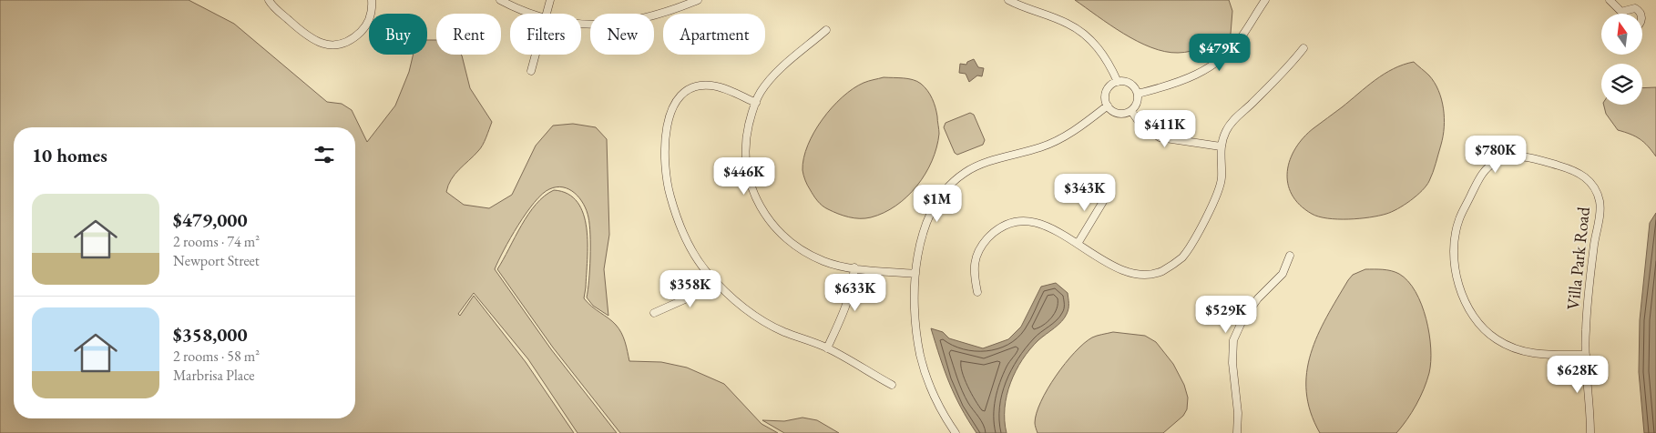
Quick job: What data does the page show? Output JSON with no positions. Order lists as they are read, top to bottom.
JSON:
{
  "streets": {
    "street": ["Villa Park Road"]
  },
  "north": "top",
  "page": {
    "chip": [
      "Buy",
      "Rent",
      "Filters",
      "New",
      "Apartment"
    ],
    "price": [
      "$479K",
      "$411K",
      "$780K",
      "$446K",
      "$343K",
      "$1M",
      "$358K",
      "$633K",
      "$529K",
      "$628K"
    ],
    "heading": "10 homes",
    "list": [
      {
        "name": "$479,000",
        "note": "2 rooms · 74 m² · Newport Street"
      },
      {
        "name": "$358,000",
        "note": "2 rooms · 58 m² · Marbrisa Place"
      }
    ]
  }
}
